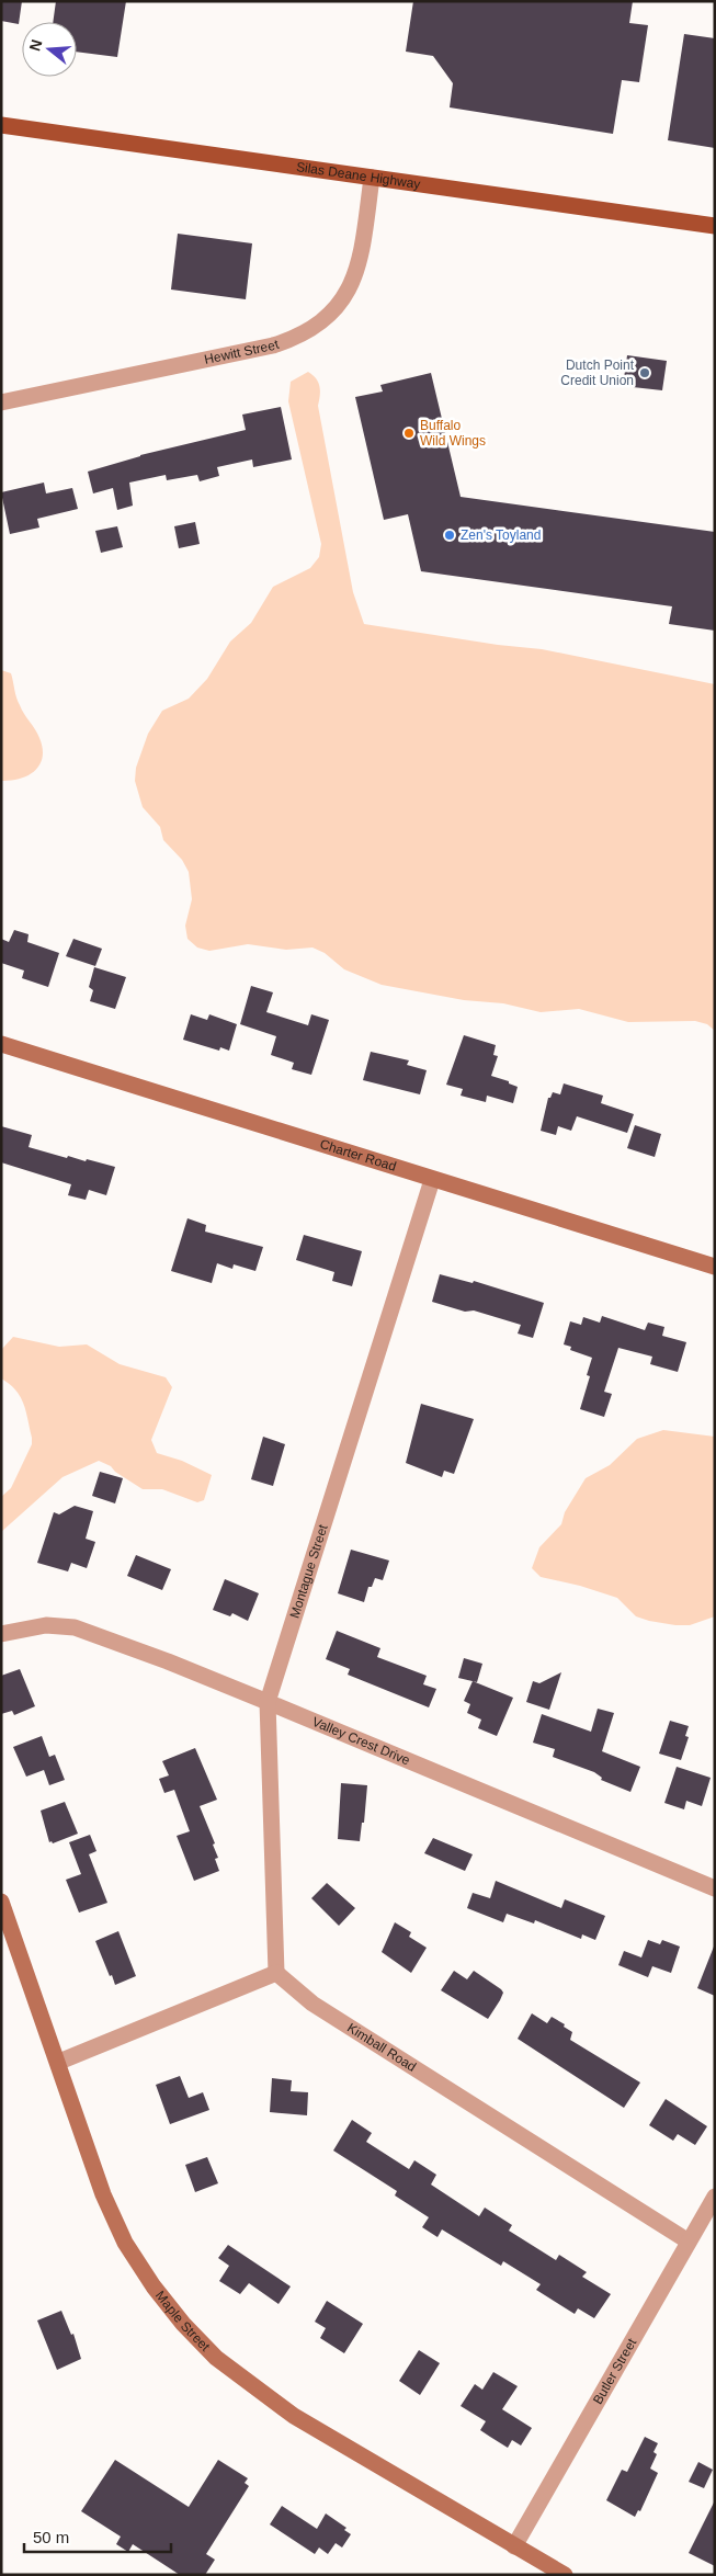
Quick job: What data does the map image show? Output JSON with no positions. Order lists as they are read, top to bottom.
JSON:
{
  "streets": {
    "main road": ["Silas Deane Highway", "Charter Road", "Maple Street"],
    "street": [
      "Hewitt Street",
      "Montague Street",
      "Valley Crest Drive",
      "Kimball Road",
      "Butler Street"
    ]
  },
  "crossings": [
    ["Silas Deane Highway", "Hewitt Street"],
    ["Charter Road", "Montague Street"],
    ["Montague Street", "Valley Crest Drive"],
    ["Montague Street", "Kimball Road"],
    ["Kimball Road", "Butler Street"],
    ["Maple Street", "Butler Street"]
  ],
  "places": ["Dutch Point Credit Union", "Buffalo Wild Wings", "Zen's Toyland"],
  "scale_bar": "50 m",
  "north": "left"
}
